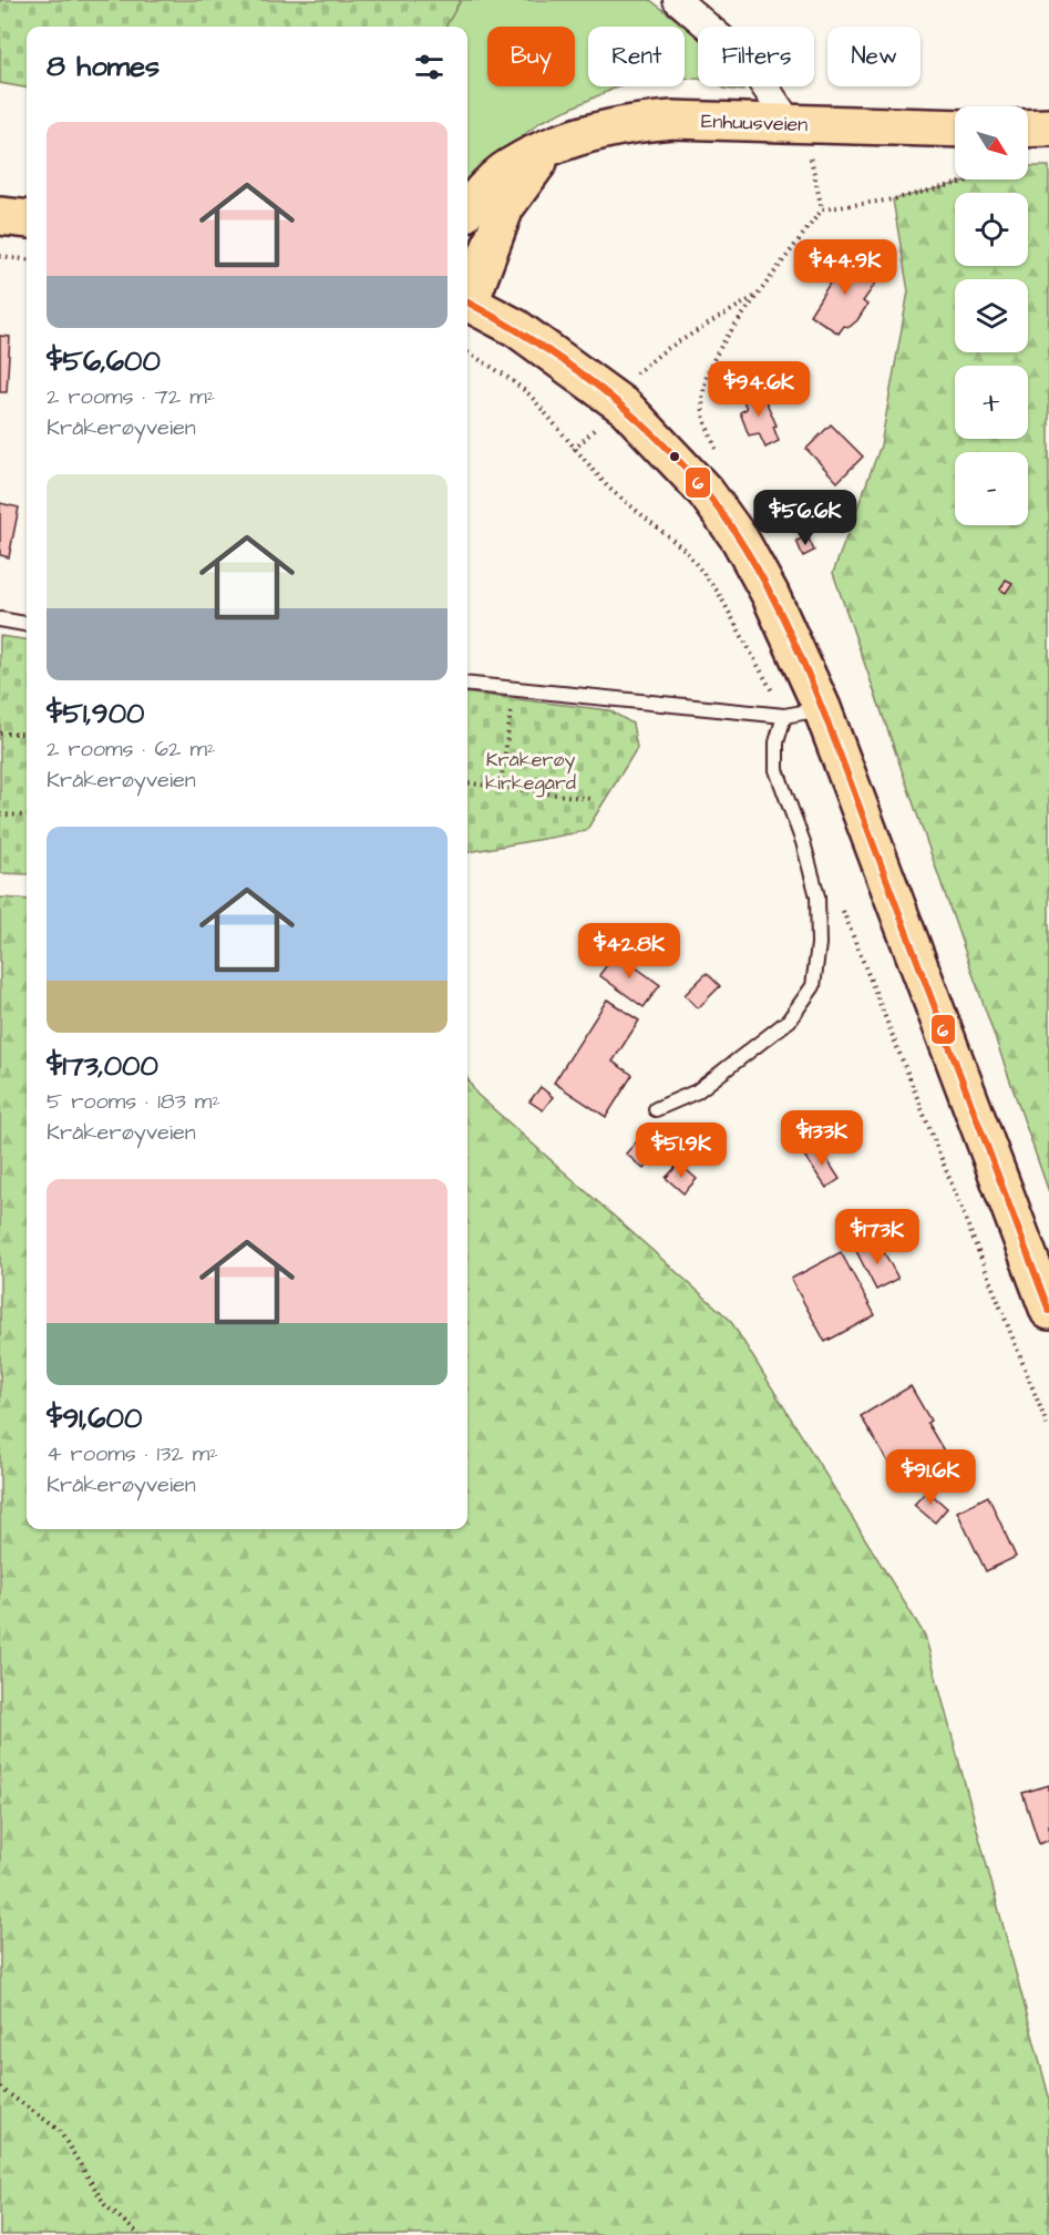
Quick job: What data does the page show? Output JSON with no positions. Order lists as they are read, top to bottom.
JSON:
{
  "streets": {
    "main road": ["Enhuusveien"]
  },
  "parks": ["Kråkerøy kirkegård"],
  "lines": ["transit line 6"],
  "north": "bottom right",
  "page": {
    "chip": [
      "Buy",
      "Rent",
      "Filters",
      "New"
    ],
    "heading": "8 homes",
    "map_buttons": ["+", "−"],
    "list": [
      {
        "name": "$56,600",
        "note": "2 rooms · 72 m² · Kråkerøyveien"
      },
      {
        "name": "$51,900",
        "note": "2 rooms · 62 m² · Kråkerøyveien"
      },
      {
        "name": "$173,000",
        "note": "5 rooms · 183 m² · Kråkerøyveien"
      },
      {
        "name": "$91,600",
        "note": "4 rooms · 132 m² · Kråkerøyveien"
      }
    ],
    "price": [
      "$44.9K",
      "$94.6K",
      "$56.6K",
      "$42.8K",
      "$133K",
      "$51.9K",
      "$173K",
      "$91.6K"
    ]
  }
}
